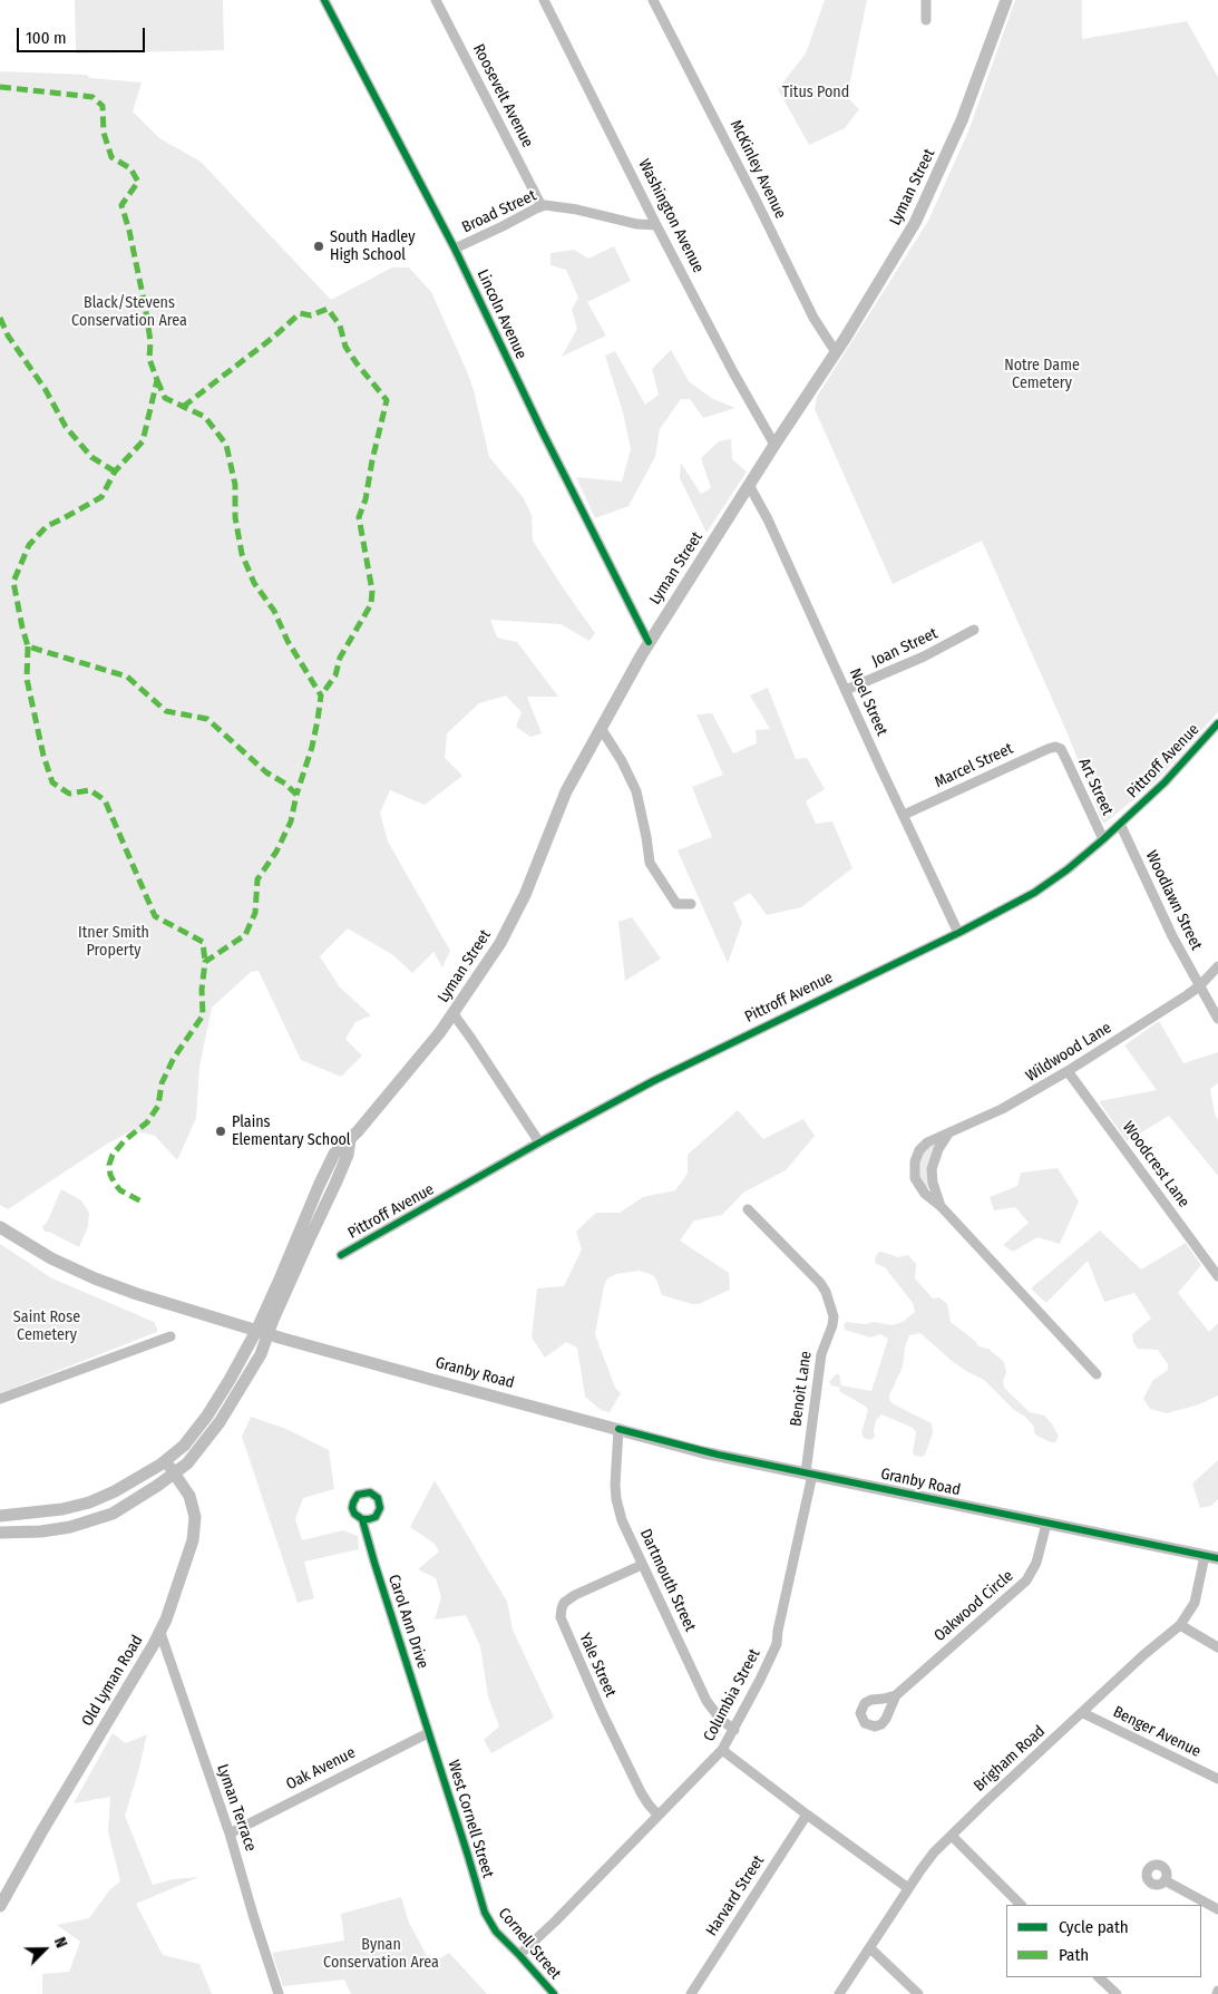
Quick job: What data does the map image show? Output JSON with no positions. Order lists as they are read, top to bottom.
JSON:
{
  "streets": {
    "main road": ["Lyman Street", "Granby Road", "Old Lyman Road"],
    "street": [
      "Roosevelt Avenue",
      "McKinley Avenue",
      "Broad Street",
      "Washington Avenue",
      "Lincoln Avenue",
      "Joan Street",
      "Noel Street",
      "Pittroff Avenue",
      "Marcel Street",
      "Art Street",
      "Woodlawn Street",
      "Wildwood Lane",
      "Woodcrest Lane",
      "Benoit Lane",
      "Dartmouth Street",
      "Oakwood Circle",
      "Carol Ann Drive",
      "Yale Street",
      "Columbia Street",
      "Benger Avenue",
      "Brigham Road",
      "Oak Avenue",
      "Lyman Terrace",
      "West Cornell Street",
      "Harvard Street",
      "Cornell Street"
    ]
  },
  "crossings": [
    ["Roosevelt Avenue", "Broad Street"],
    ["McKinley Avenue", "Lyman Street"],
    ["Lyman Street", "Washington Avenue"],
    ["Lyman Street", "Lincoln Avenue"],
    ["Lyman Street", "Noel Street"],
    ["Lyman Street", "Granby Road"],
    ["Broad Street", "Washington Avenue"],
    ["Broad Street", "Lincoln Avenue"],
    ["Joan Street", "Noel Street"],
    ["Noel Street", "Pittroff Avenue"],
    ["Noel Street", "Marcel Street"],
    ["Pittroff Avenue", "Art Street"],
    ["Pittroff Avenue", "Woodlawn Street"],
    ["Marcel Street", "Art Street"],
    ["Woodlawn Street", "Wildwood Lane"],
    ["Wildwood Lane", "Woodcrest Lane"],
    ["Granby Road", "Benoit Lane"],
    ["Granby Road", "Dartmouth Street"],
    ["Granby Road", "Oakwood Circle"],
    ["Granby Road", "Columbia Street"],
    ["Granby Road", "Brigham Road"],
    ["Benoit Lane", "Columbia Street"],
    ["Dartmouth Street", "Yale Street"],
    ["Dartmouth Street", "Columbia Street"],
    ["Carol Ann Drive", "Oak Avenue"],
    ["Carol Ann Drive", "West Cornell Street"],
    ["Yale Street", "Columbia Street"],
    ["Old Lyman Road", "Lyman Terrace"],
    ["Columbia Street", "Cornell Street"],
    ["Benger Avenue", "Brigham Road"],
    ["Oak Avenue", "Lyman Terrace"],
    ["Oak Avenue", "West Cornell Street"],
    ["West Cornell Street", "Cornell Street"]
  ],
  "parks": [
    "Titus Pond",
    "Black/Stevens Conservation Area",
    "Notre Dame Cemetery",
    "Itner Smith Property",
    "Saint Rose Cemetery",
    "Bynan Conservation Area"
  ],
  "places": ["South Hadley High School", "Plains Elementary School"],
  "legend": ["Cycle path", "Path"],
  "scale_bar": "100 m",
  "north": "top right"
}
